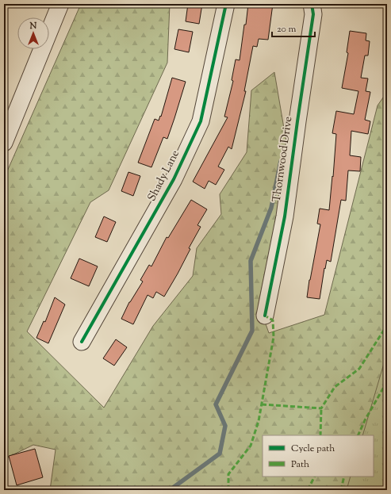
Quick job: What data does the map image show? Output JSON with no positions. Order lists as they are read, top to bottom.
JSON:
{
  "streets": {
    "street": ["Thornwood Drive", "Shady Lane"]
  },
  "legend": ["Cycle path", "Path"],
  "scale_bar": "20 m",
  "north": "top"
}
